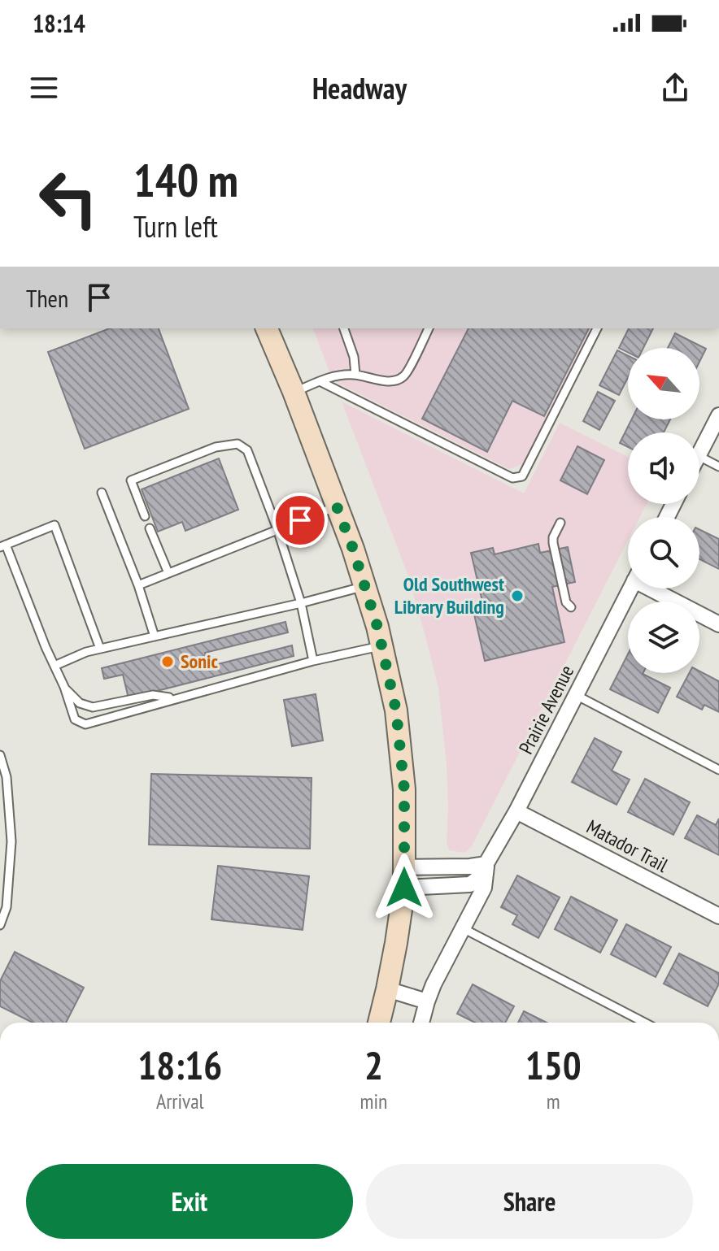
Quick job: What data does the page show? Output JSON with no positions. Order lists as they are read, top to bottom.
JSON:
{
  "streets": {
    "street": ["Prairie Avenue", "Matador Trail"]
  },
  "crossings": [
    ["Prairie Avenue", "Matador Trail"]
  ],
  "places": ["Old Southwest Library Building", "Sonic"],
  "north": "top left",
  "page": {
    "status": "18:14",
    "header": "Headway",
    "turn": ["140 m", "Turn left"],
    "then": "Then",
    "eta": [
      "18:16",
      "Arrival",
      "2",
      "min",
      "150",
      "m"
    ],
    "buttons": ["Exit", "Share"]
  }
}
